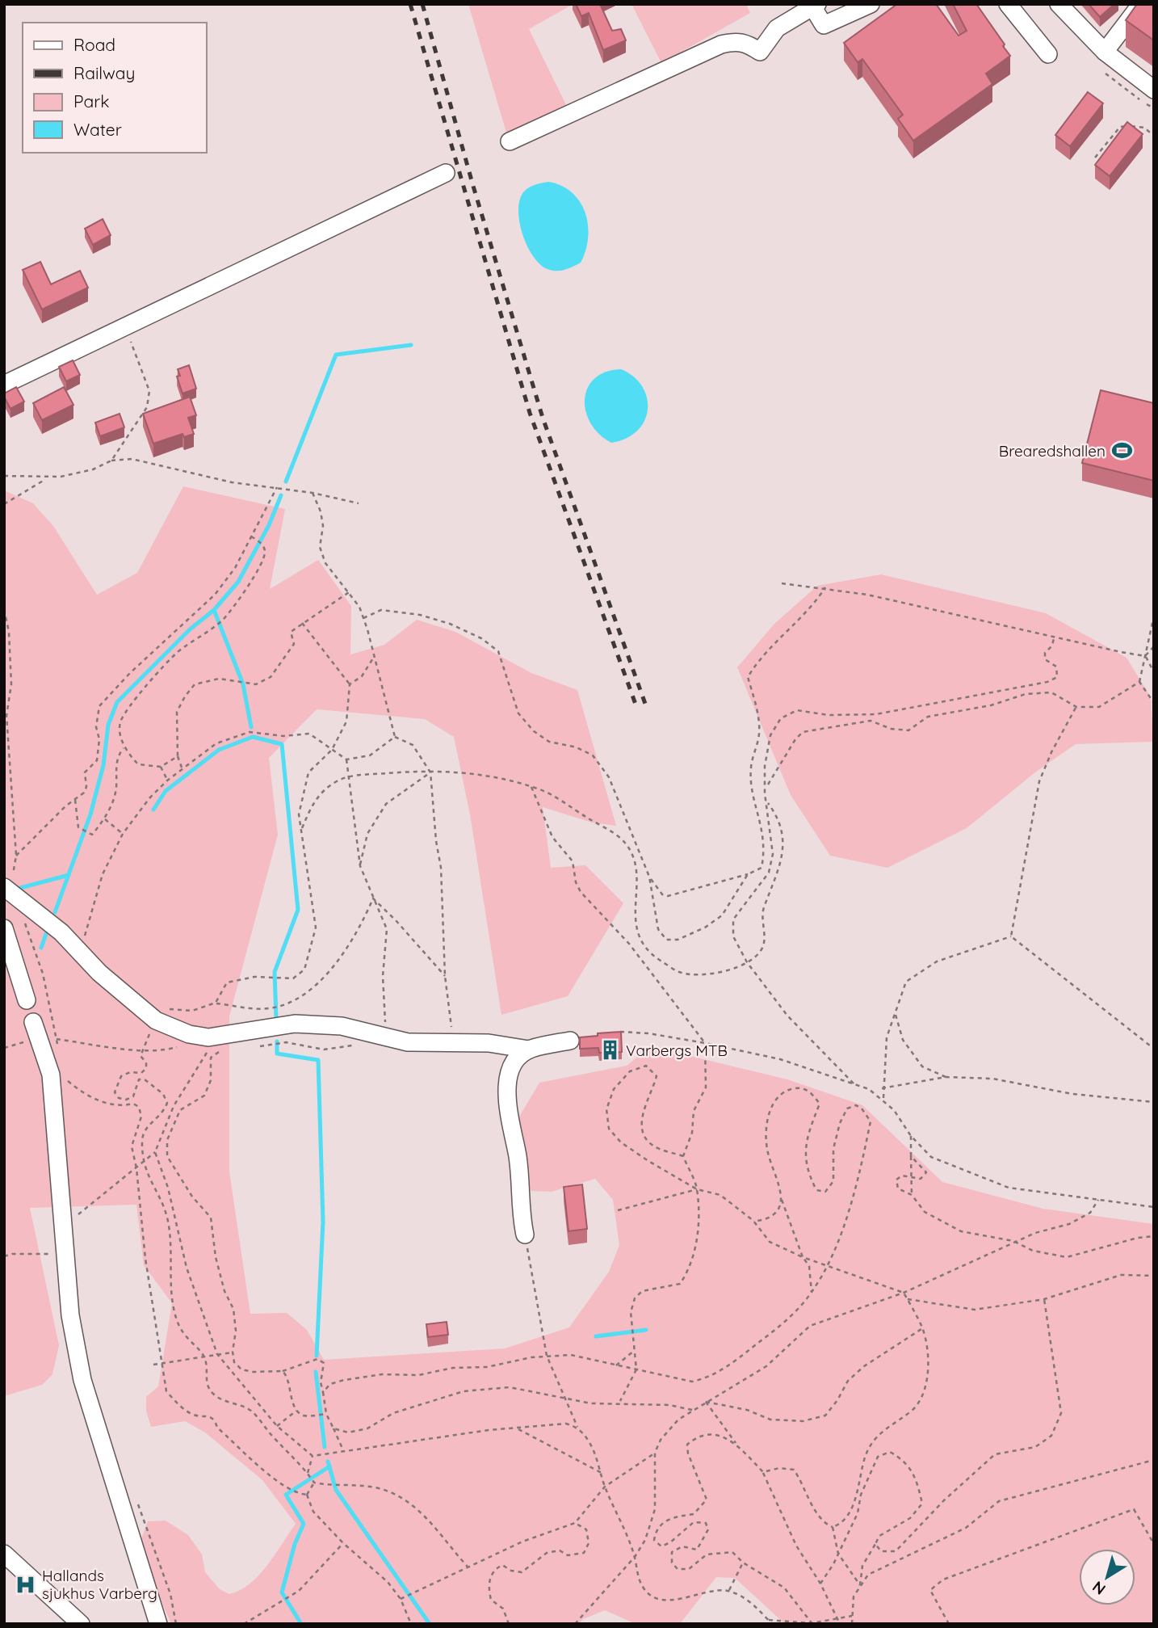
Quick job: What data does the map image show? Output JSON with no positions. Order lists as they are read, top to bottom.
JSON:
{
  "places": {
    "sports": ["Brearedshallen"],
    "building": ["Varbergs MTB"],
    "hospital": ["Hallands sjukhus Varberg"]
  },
  "legend": [
    "Road",
    "Railway",
    "Park",
    "Water"
  ],
  "north": "bottom left"
}
